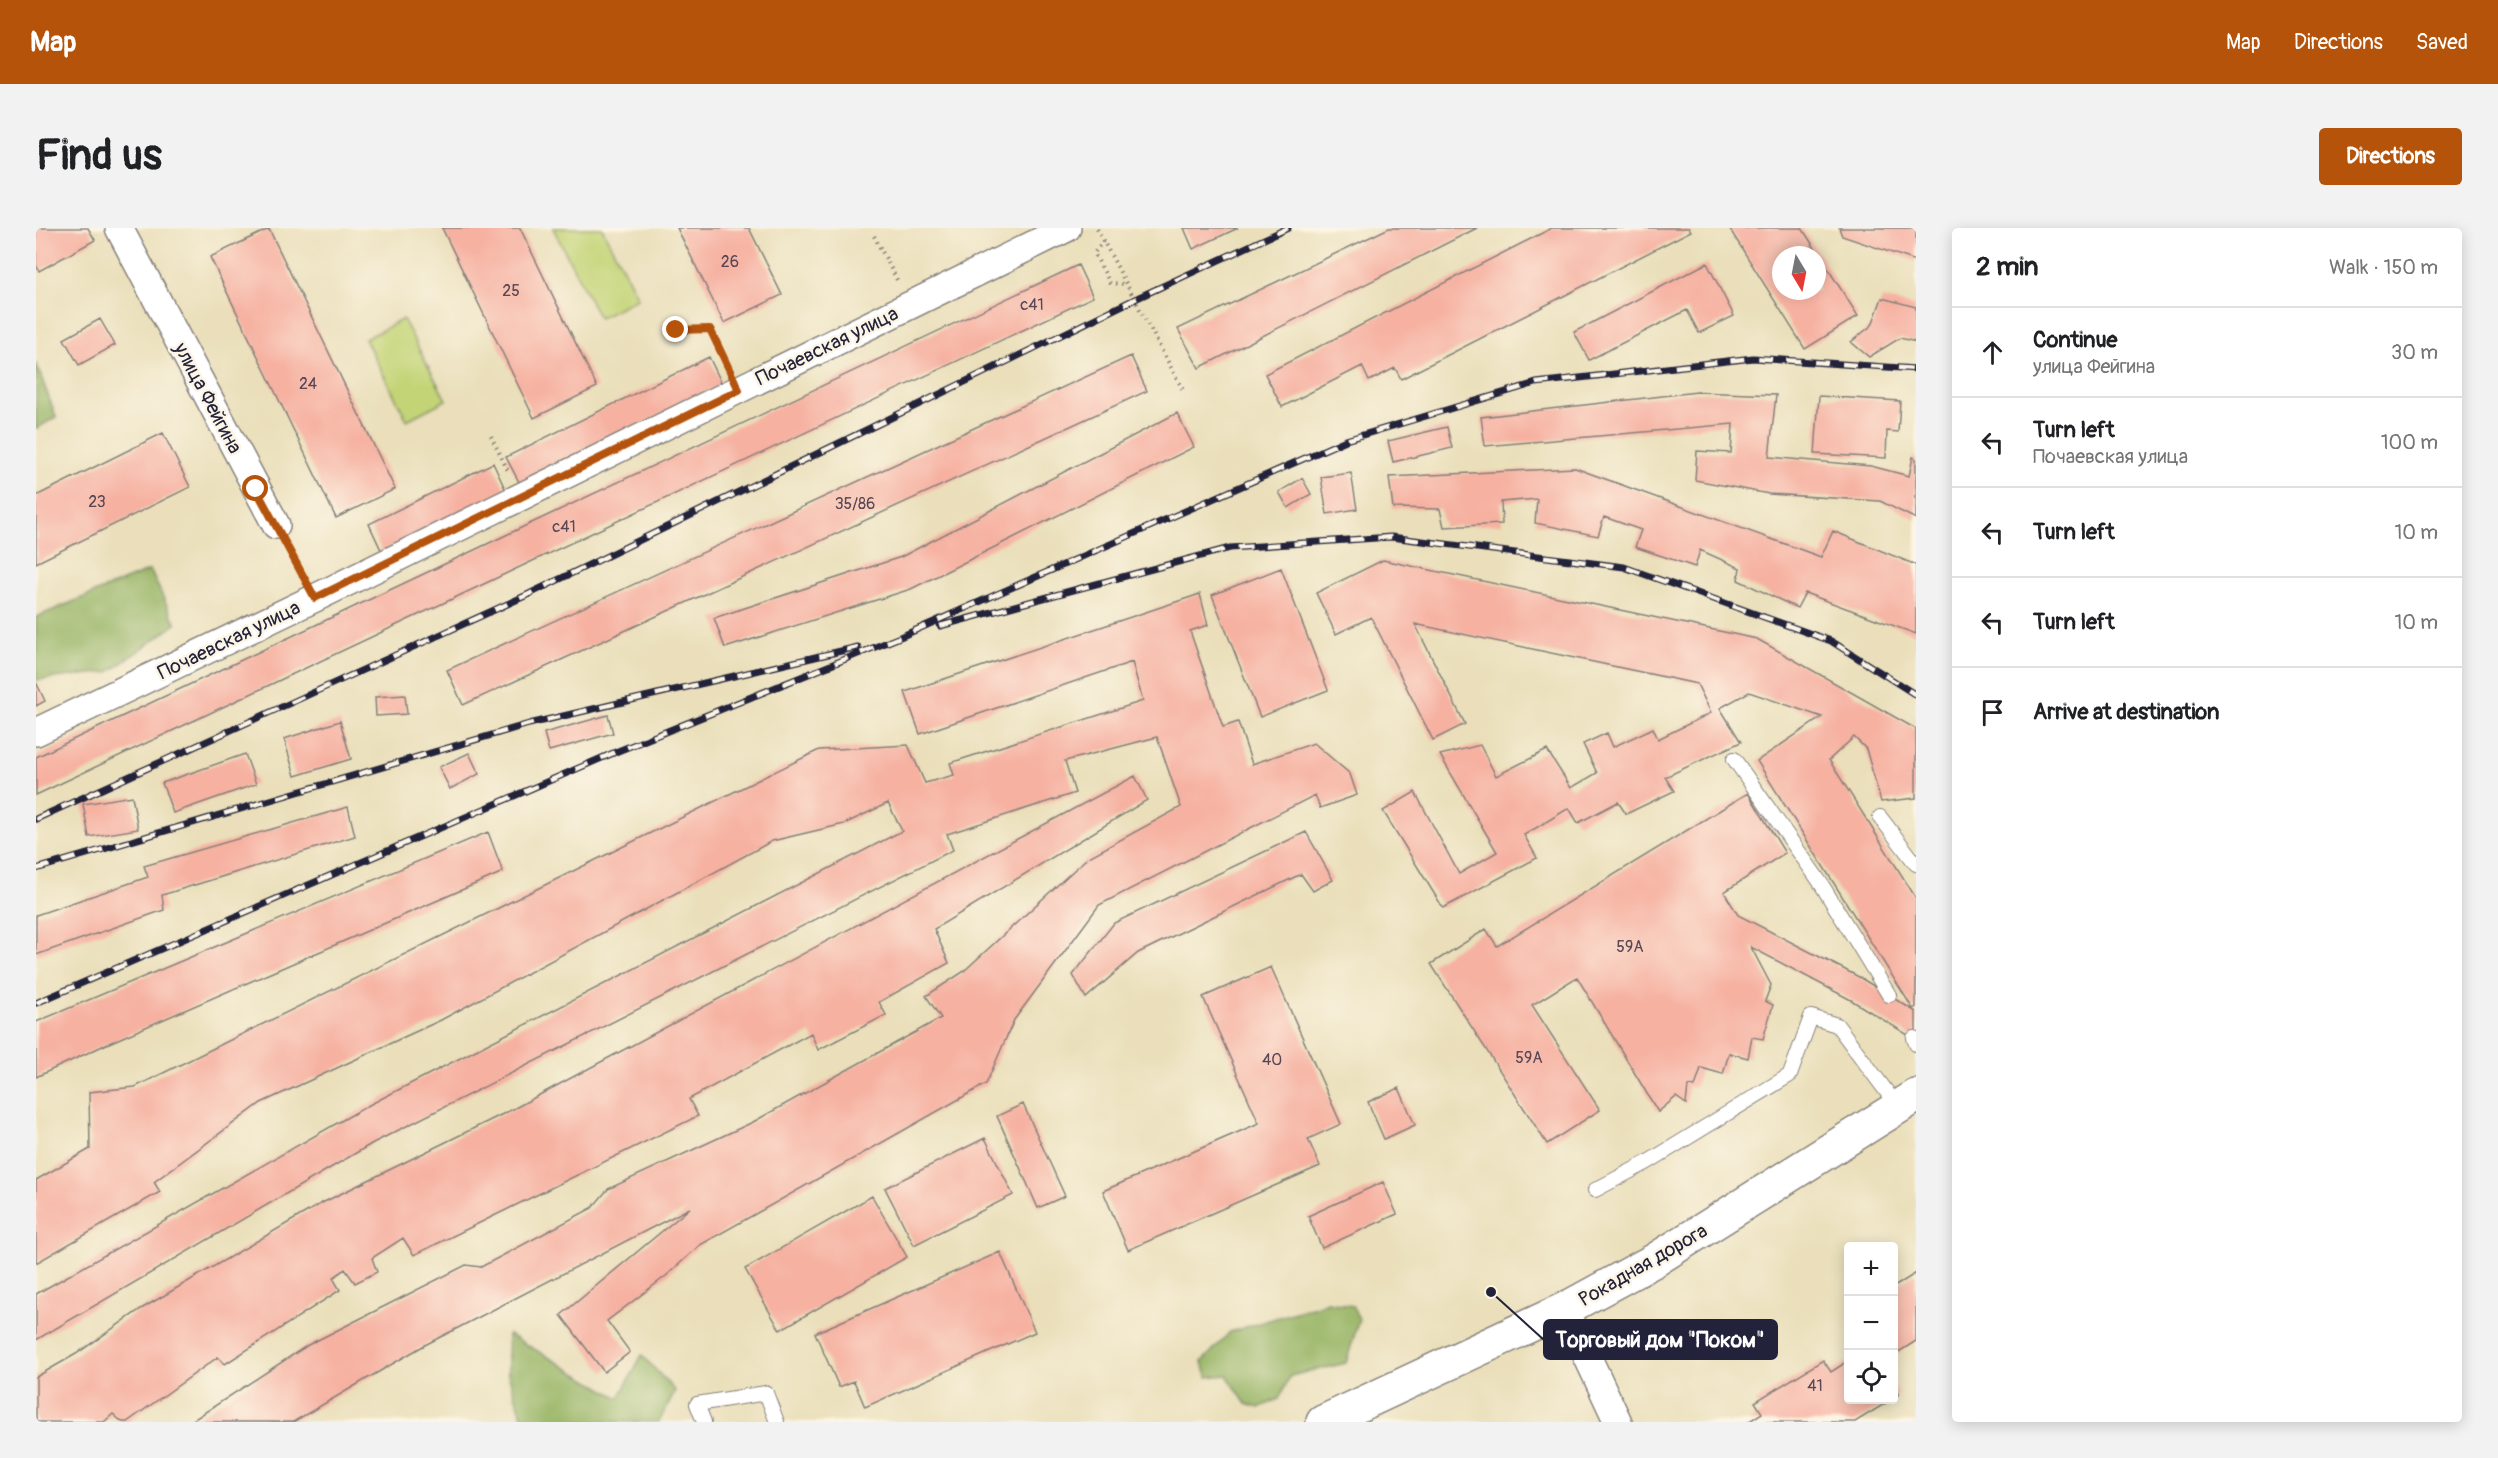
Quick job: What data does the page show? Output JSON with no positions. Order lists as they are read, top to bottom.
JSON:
{
  "streets": {
    "main road": ["Рокадная дорога"],
    "street": ["Почаевская улица", "улица Фейгина"]
  },
  "places": ["Торговый дом \"Поком\""],
  "house_numbers": [
    "26",
    "25",
    "с41",
    "24",
    "23",
    "35/86",
    "с41",
    "59А",
    "59А",
    "40",
    "41"
  ],
  "north": "bottom",
  "page": {
    "header": "Map",
    "nav": ["Map", "Directions", "Saved"],
    "buttons": "Directions",
    "title": "Find us",
    "heading": ["2 min", "Walk · 150 m"],
    "list": [
      ["Continue", "улица Фейгина", "30 m"],
      ["Turn left", "Почаевская улица", "100 m"],
      ["Turn left", "10 m"],
      ["Turn left", "10 m"],
      "Arrive at destination"
    ],
    "map_buttons": ["+", "−"]
  }
}
